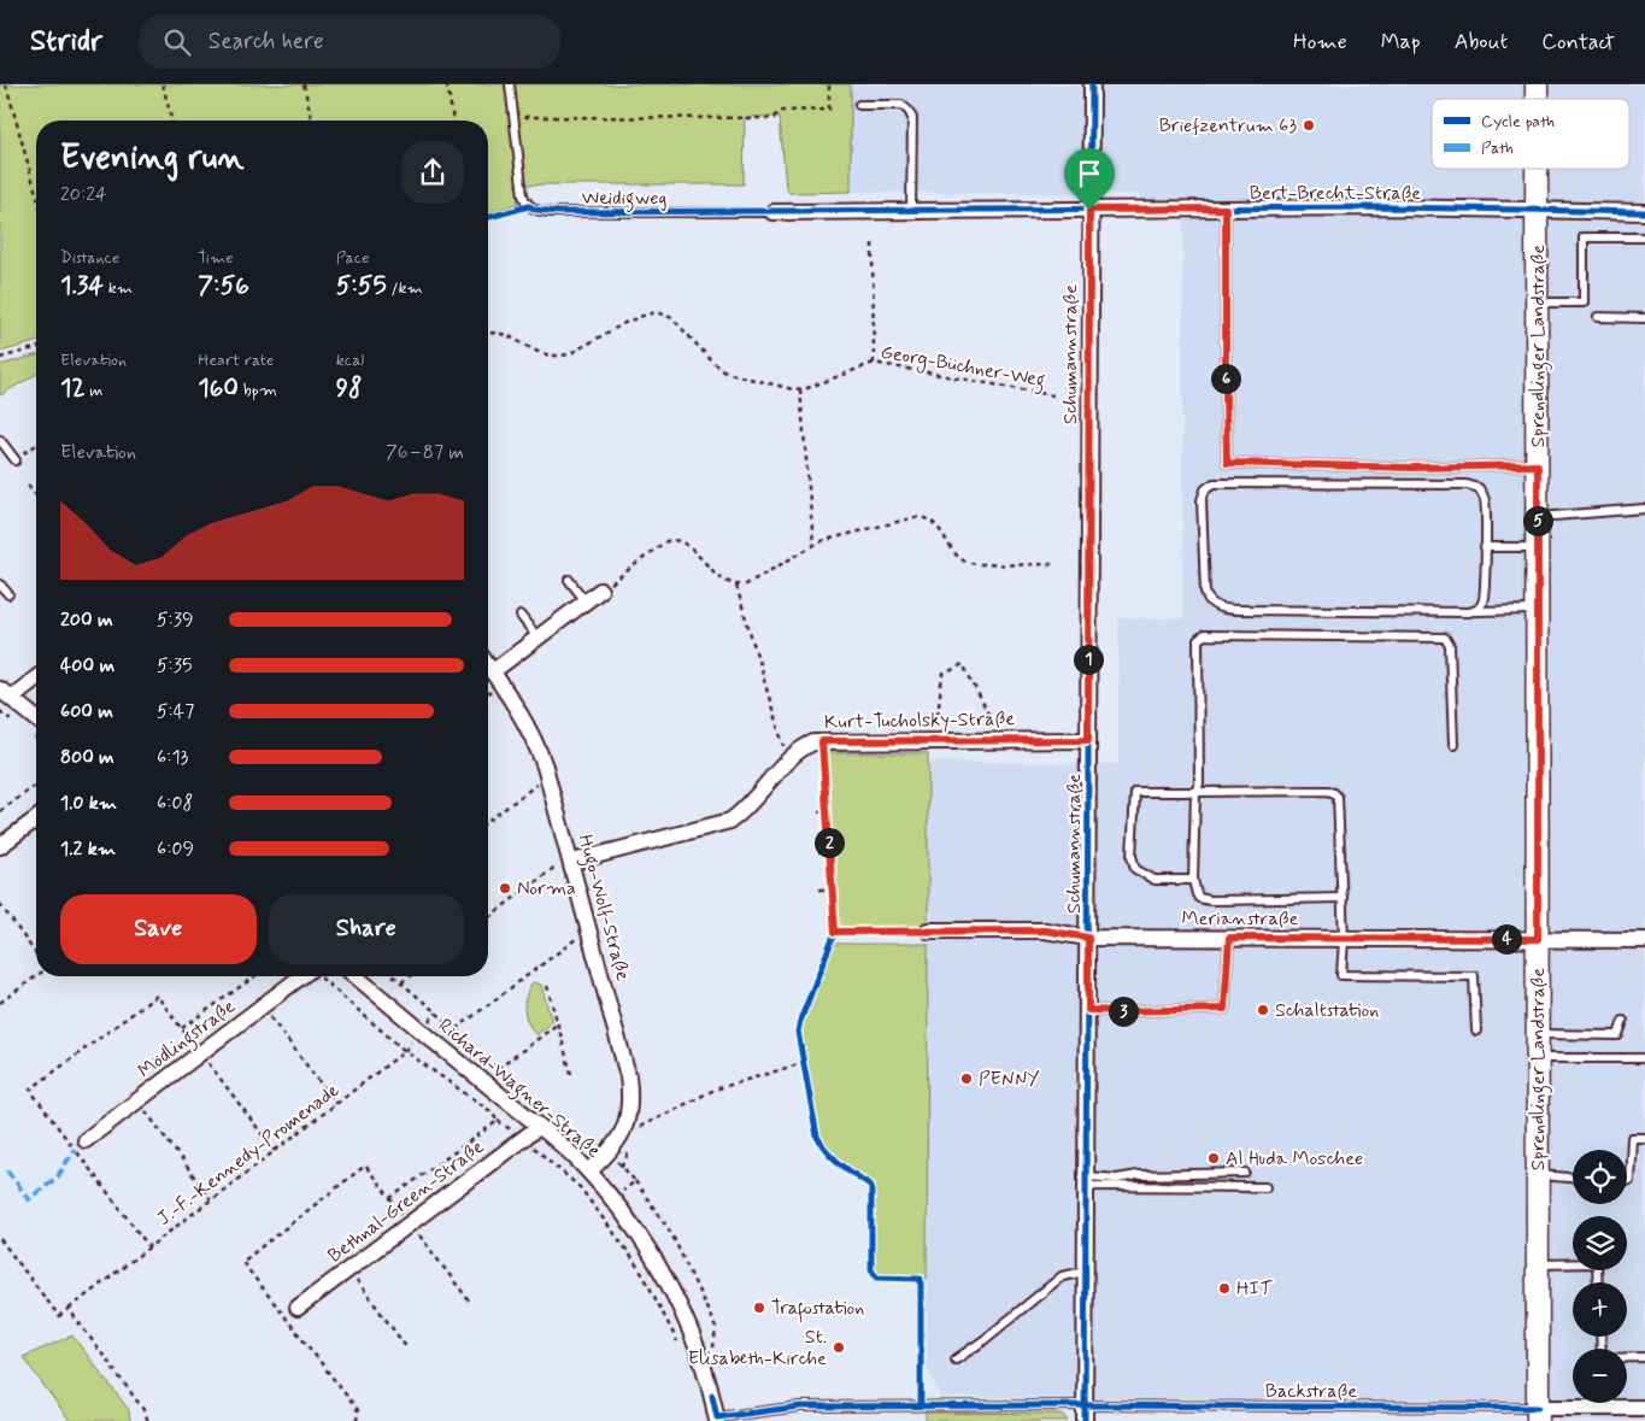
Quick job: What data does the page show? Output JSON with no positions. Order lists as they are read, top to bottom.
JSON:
{
  "streets": {
    "main road": ["Sprendlinger Landstraße"],
    "street": [
      "Bert-Brecht-Straße",
      "Schumannstraße",
      "Kurt-Tucholsky-Straße",
      "Hugo-Wolf-Straße",
      "Merianstraße",
      "Mödlingstraße",
      "Richard-Wagner-Straße",
      "Bethnal-Green-Straße",
      "Backstraße"
    ],
    "lane": ["Weidigweg"],
    "path": ["Georg-Büchner-Weg", "J.-F.-Kennedy-Promenade"]
  },
  "crossings": [
    ["Bert-Brecht-Straße", "Weidigweg"],
    ["Bert-Brecht-Straße", "Sprendlinger Landstraße"],
    ["Bert-Brecht-Straße", "Schumannstraße"],
    ["Sprendlinger Landstraße", "Merianstraße"],
    ["Sprendlinger Landstraße", "Backstraße"],
    ["Schumannstraße", "Kurt-Tucholsky-Straße"],
    ["Schumannstraße", "Merianstraße"],
    ["Schumannstraße", "Backstraße"],
    ["Kurt-Tucholsky-Straße", "Hugo-Wolf-Straße"],
    ["Hugo-Wolf-Straße", "Richard-Wagner-Straße"],
    ["Richard-Wagner-Straße", "J.-F.-Kennedy-Promenade"],
    ["Richard-Wagner-Straße", "Bethnal-Green-Straße"],
    ["Richard-Wagner-Straße", "Backstraße"]
  ],
  "places": [
    "Briefzentrum 63",
    "Norma",
    "Schaltstation",
    "PENNY",
    "Al Huda Moschee",
    "HIT",
    "Trafostation",
    "St. Elisabeth-Kirche"
  ],
  "legend": ["Cycle path", "Path"],
  "page": {
    "header": "Stridr",
    "search": "Search here",
    "nav": [
      "Home",
      "Map",
      "About",
      "Contact"
    ],
    "heading": ["Evening run", "20:24"],
    "stats": [
      ["Distance", "1.34 km"],
      ["Time", "7:56"],
      ["Pace", "5:55 /km"],
      ["Elevation", "12 m"],
      ["Heart rate", "160 bpm"],
      ["kcal", "98"]
    ],
    "pins": [
      "6",
      "5",
      "1",
      "2",
      "4",
      "3"
    ],
    "chart": ["Elevation", "76–87 m"],
    "list": [
      {
        "name": "200 m",
        "note": "5:39"
      },
      {
        "name": "400 m",
        "note": "5:35"
      },
      {
        "name": "600 m",
        "note": "5:47"
      },
      {
        "name": "800 m",
        "note": "6:13"
      },
      {
        "name": "1.0 km",
        "note": "6:08"
      },
      {
        "name": "1.2 km",
        "note": "6:09"
      }
    ],
    "buttons": ["Save", "Share"],
    "map_buttons": ["+", "−"]
  }
}
